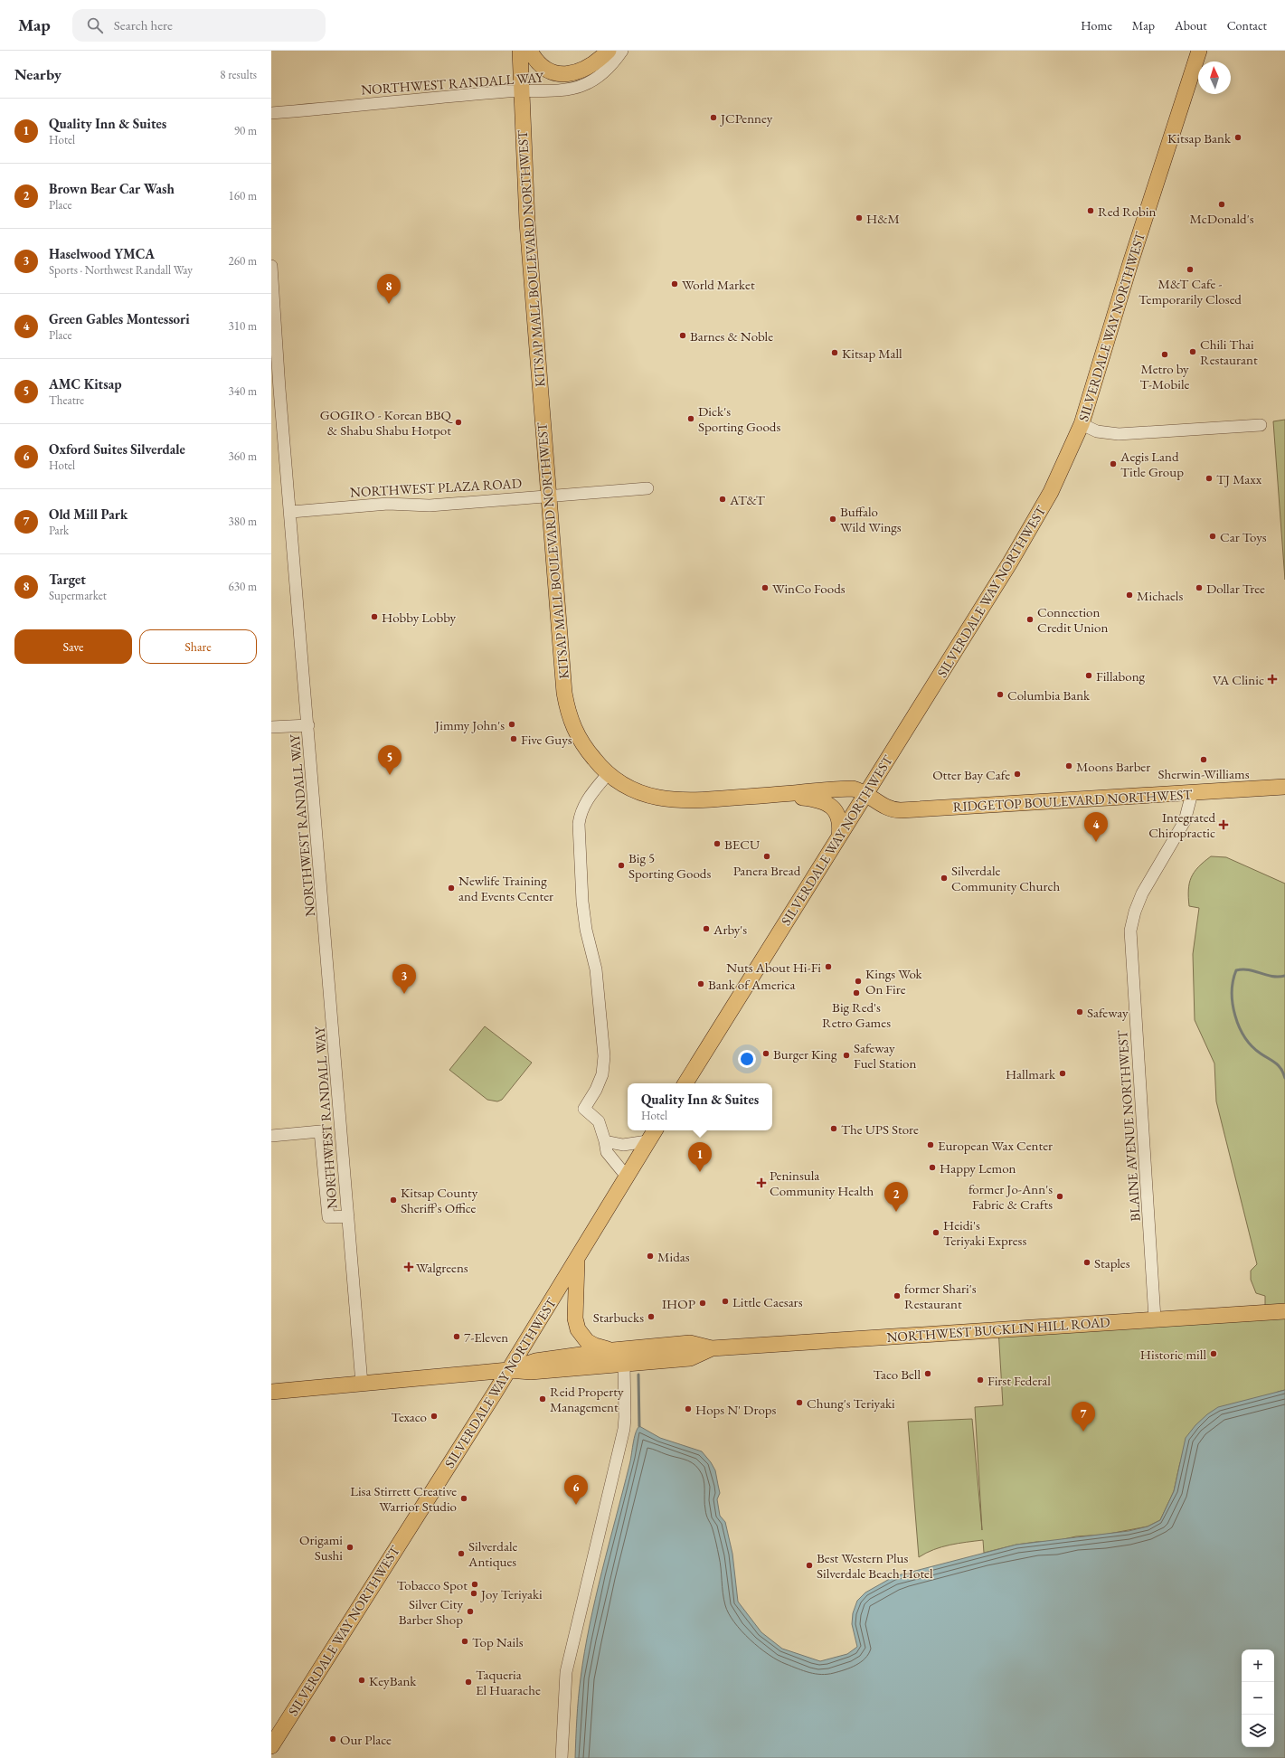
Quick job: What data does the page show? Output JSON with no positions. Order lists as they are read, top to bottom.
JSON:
{
  "streets": {
    "main road": [
      "KITSAP MALL BOULEVARD NORTHWEST",
      "SILVERDALE WAY NORTHWEST",
      "RIDGETOP BOULEVARD NORTHWEST",
      "NORTHWEST BUCKLIN HILL ROAD"
    ],
    "street": ["NORTHWEST RANDALL WAY", "NORTHWEST PLAZA ROAD", "BLAINE AVENUE NORTHWEST"]
  },
  "crossings": [
    ["NORTHWEST RANDALL WAY", "KITSAP MALL BOULEVARD NORTHWEST"],
    ["NORTHWEST RANDALL WAY", "NORTHWEST PLAZA ROAD"],
    ["NORTHWEST RANDALL WAY", "NORTHWEST BUCKLIN HILL ROAD"],
    ["KITSAP MALL BOULEVARD NORTHWEST", "SILVERDALE WAY NORTHWEST"],
    ["KITSAP MALL BOULEVARD NORTHWEST", "NORTHWEST PLAZA ROAD"],
    ["KITSAP MALL BOULEVARD NORTHWEST", "RIDGETOP BOULEVARD NORTHWEST"],
    ["SILVERDALE WAY NORTHWEST", "RIDGETOP BOULEVARD NORTHWEST"],
    ["SILVERDALE WAY NORTHWEST", "NORTHWEST BUCKLIN HILL ROAD"],
    ["RIDGETOP BOULEVARD NORTHWEST", "BLAINE AVENUE NORTHWEST"],
    ["BLAINE AVENUE NORTHWEST", "NORTHWEST BUCKLIN HILL ROAD"]
  ],
  "places": {
    "other": [
      "JCPenney",
      "Kitsap Bank",
      "McDonald's",
      "Red Robin",
      "H&M",
      "M&T Cafe - Temporarily Closed",
      "World Market",
      "Barnes & Noble",
      "Chili Thai Restaurant",
      "Kitsap Mall",
      "Metro by T-Mobile",
      "Dick's Sporting Goods",
      "GOGIRO - Korean BBQ & Shabu Shabu Hotpot",
      "Aegis Land Title Group",
      "TJ Maxx",
      "AT&T",
      "Buffalo Wild Wings",
      "Car Toys",
      "WinCo Foods",
      "Dollar Tree",
      "Michaels",
      "Hobby Lobby",
      "Connection Credit Union",
      "Fillabong",
      "Columbia Bank",
      "Jimmy John's",
      "Five Guys",
      "Sherwin-Williams",
      "Moons Barber",
      "Otter Bay Cafe",
      "BECU",
      "Panera Bread",
      "Big 5 Sporting Goods",
      "Silverdale Community Church",
      "Newlife Training and Events Center",
      "Arby's",
      "Nuts About Hi-Fi",
      "Kings Wok On Fire",
      "Bank of America",
      "Big Red's Retro Games",
      "Safeway",
      "Burger King",
      "Safeway Fuel Station",
      "Hallmark",
      "The UPS Store",
      "European Wax Center",
      "Happy Lemon",
      "former Jo-Ann's Fabric & Crafts",
      "Kitsap County Sheriff's Office",
      "Heidi's Teriyaki Express",
      "Midas",
      "Staples",
      "former Shari's Restaurant",
      "Little Caesars",
      "IHOP",
      "Starbucks",
      "7-Eleven",
      "Historic mill",
      "Taco Bell",
      "First Federal",
      "Reid Property Management",
      "Chung's Teriyaki",
      "Hops N' Drops",
      "Texaco",
      "Lisa Stirrett Creative Warrior Studio",
      "Origami Sushi",
      "Silverdale Antiques",
      "Best Western Plus Silverdale Beach Hotel",
      "Tobacco Spot",
      "Joy Teriyaki",
      "Silver City Barber Shop",
      "Top Nails",
      "KeyBank",
      "Taqueria El Huarache",
      "Our Place"
    ],
    "health": [
      "VA Clinic",
      "Integrated Chiropractic",
      "Peninsula Community Health",
      "Walgreens"
    ]
  },
  "north": "top",
  "page": {
    "header": "Map",
    "search": "Search here",
    "nav": [
      "Home",
      "Map",
      "About",
      "Contact"
    ],
    "heading": ["Nearby", "8 results"],
    "list": [
      {
        "mark": "1",
        "name": "Quality Inn & Suites",
        "note": "Hotel",
        "value": "90 m"
      },
      {
        "mark": "2",
        "name": "Brown Bear Car Wash",
        "note": "Place",
        "value": "160 m"
      },
      {
        "mark": "3",
        "name": "Haselwood YMCA",
        "note": "Sports · Northwest Randall Way",
        "value": "260 m"
      },
      {
        "mark": "4",
        "name": "Green Gables Montessori",
        "note": "Place",
        "value": "310 m"
      },
      {
        "mark": "5",
        "name": "AMC Kitsap",
        "note": "Theatre",
        "value": "340 m"
      },
      {
        "mark": "6",
        "name": "Oxford Suites Silverdale",
        "note": "Hotel",
        "value": "360 m"
      },
      {
        "mark": "7",
        "name": "Old Mill Park",
        "note": "Park",
        "value": "380 m"
      },
      {
        "mark": "8",
        "name": "Target",
        "note": "Supermarket",
        "value": "630 m"
      }
    ],
    "pins": [
      "8",
      "5",
      "4",
      "3",
      "1",
      "2",
      "7",
      "6"
    ],
    "buttons": ["Save", "Share"],
    "popup": ["Quality Inn & Suites", "Hotel"],
    "map_buttons": ["+", "−"]
  }
}
